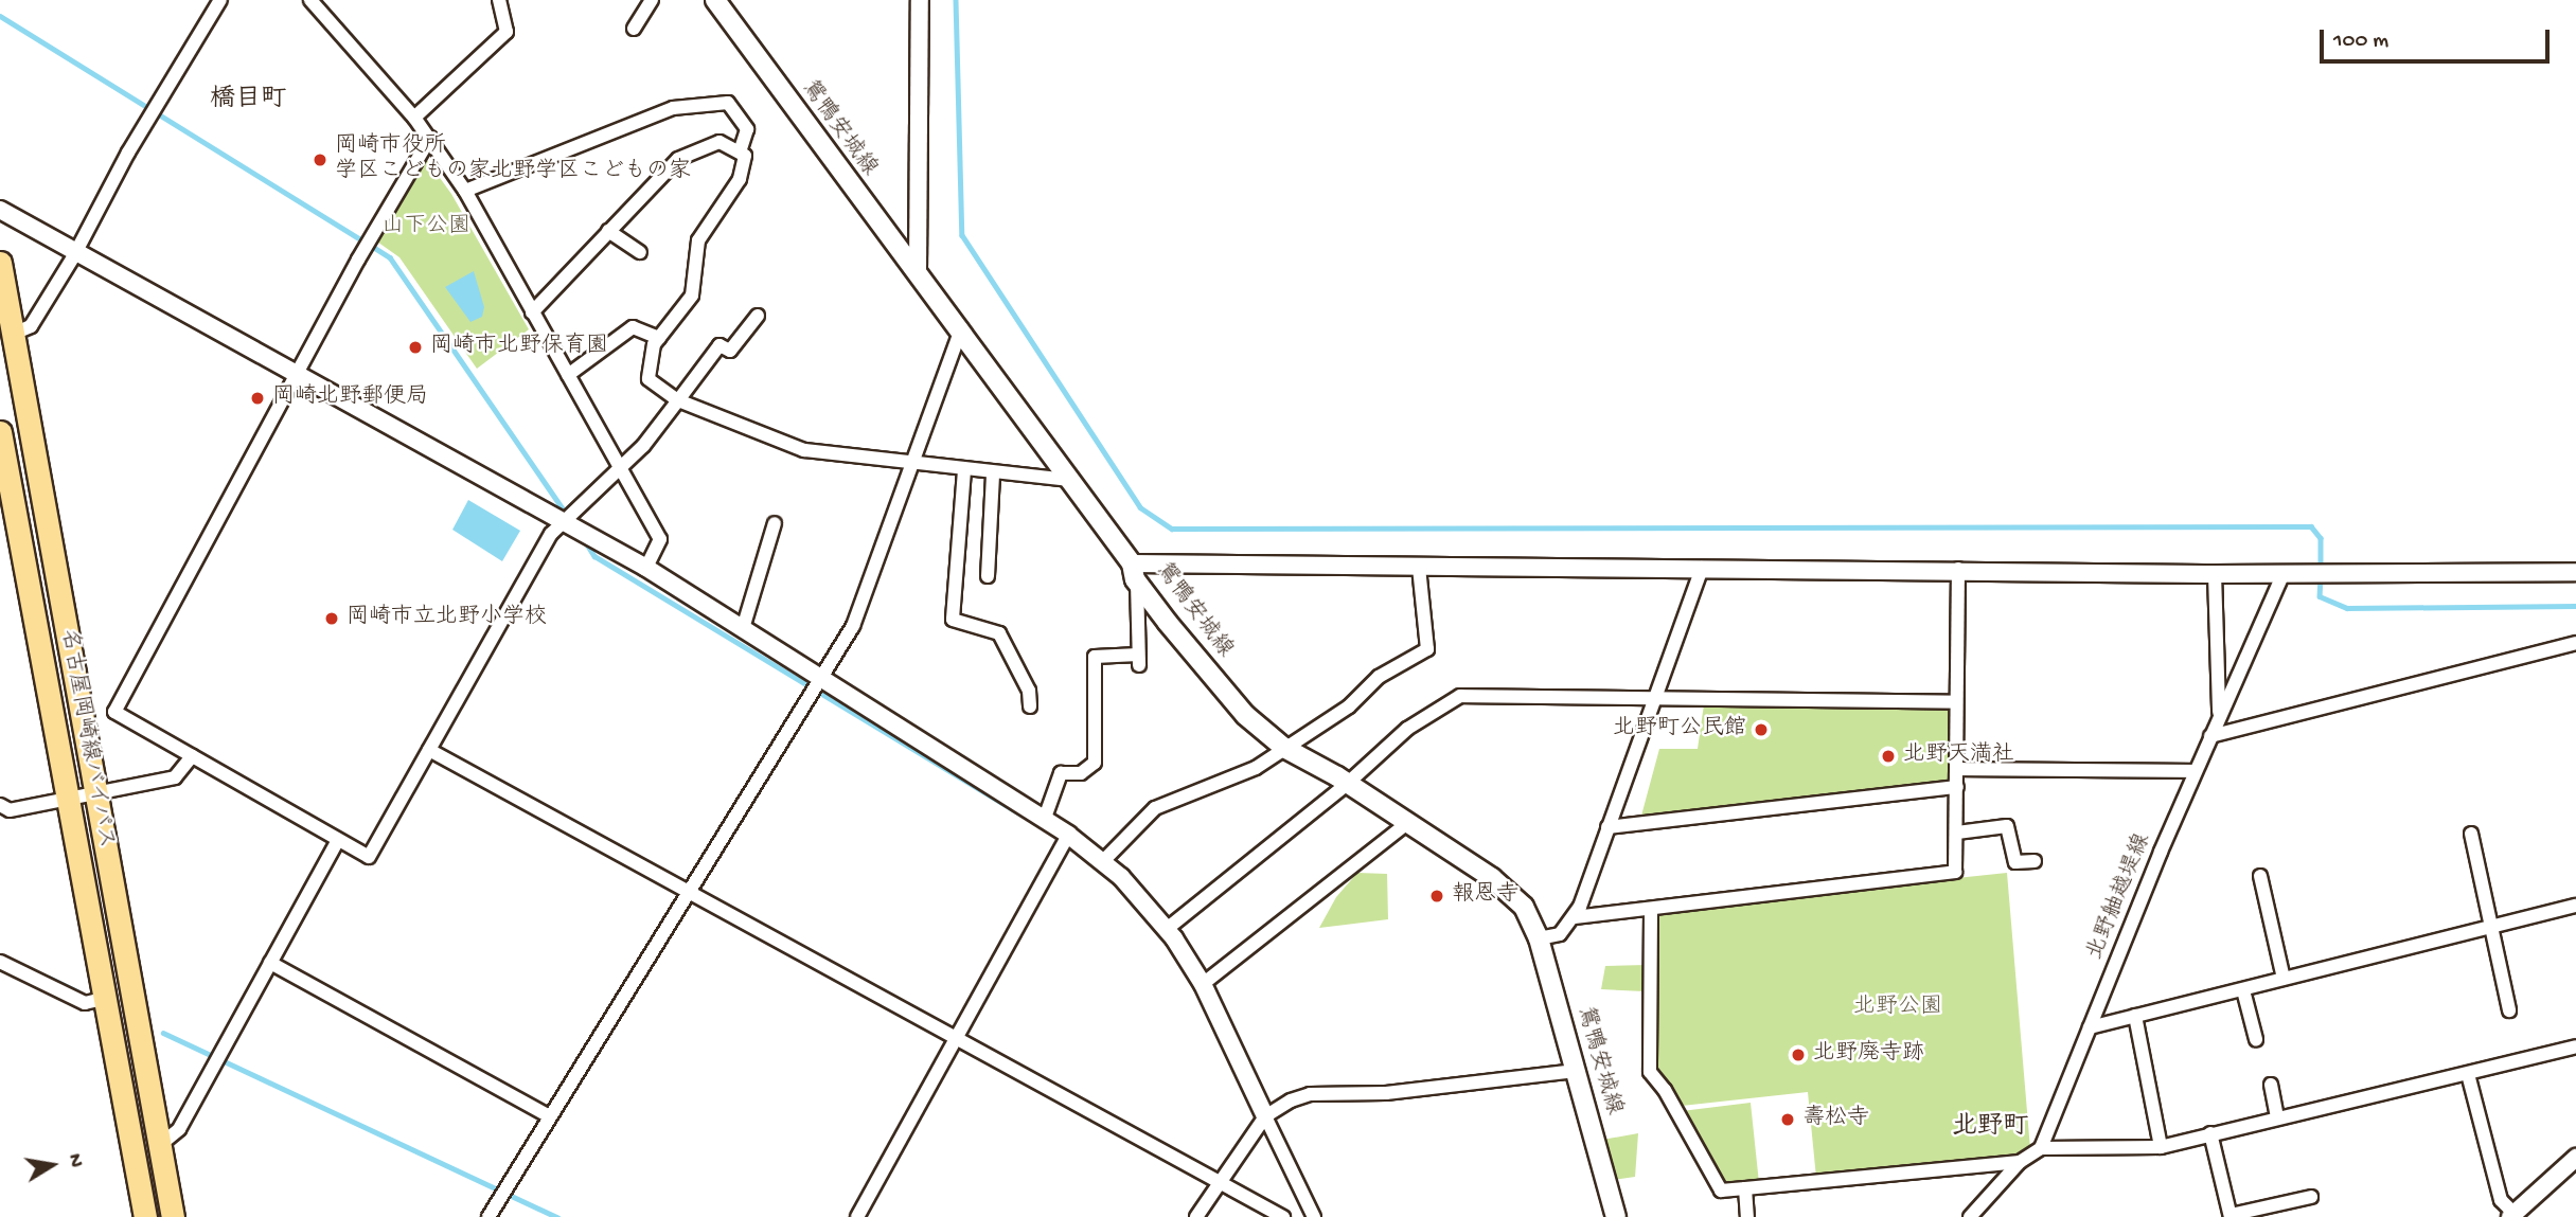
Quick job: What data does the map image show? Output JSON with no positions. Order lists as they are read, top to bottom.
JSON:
{
  "streets": {
    "main road": ["鴛鴨安城線", "名古屋岡崎線バイパス"],
    "street": ["北野舳越堤線"]
  },
  "districts": ["橋目町", "北野町"],
  "parks": ["山下公園", "北野公園"],
  "places": [
    "岡崎市役所 学区こどもの家北野学区こどもの家",
    "岡崎市北野保育園",
    "岡崎北野郵便局",
    "岡崎市立北野小学校",
    "北野町公民館",
    "北野天満社",
    "報恩寺",
    "北野廃寺跡",
    "壽松寺"
  ],
  "scale_bar": "100 m",
  "north": "right"
}
